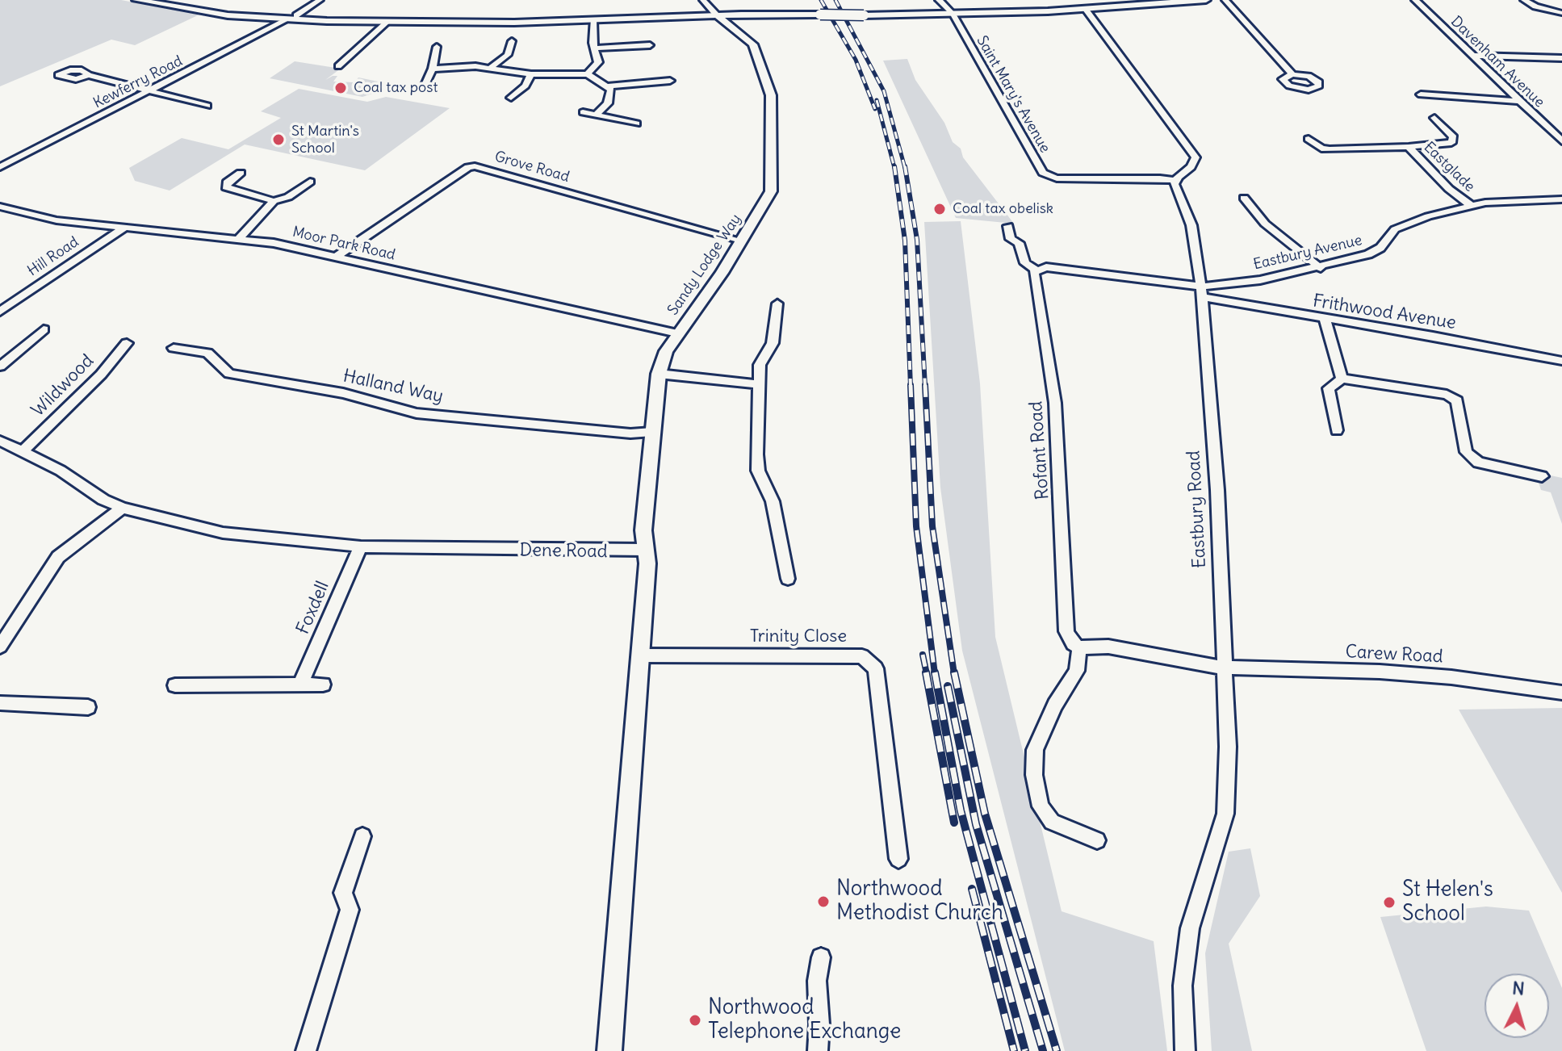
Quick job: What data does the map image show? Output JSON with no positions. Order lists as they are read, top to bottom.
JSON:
{
  "streets": {
    "street": [
      "Davenham Avenue",
      "Kewferry Road",
      "Saint Mary's Avenue",
      "Grove Road",
      "Eastglade",
      "Moor Park Road",
      "Eastbury Avenue",
      "Hill Road",
      "Sandy Lodge Way",
      "Frithwood Avenue",
      "Wildwood",
      "Halland Way",
      "Rofant Road",
      "Eastbury Road",
      "Dene Road",
      "Foxdell",
      "Trinity Close",
      "Carew Road"
    ]
  },
  "crossings": [
    ["Saint Mary's Avenue", "Eastbury Road"],
    ["Grove Road", "Moor Park Road"],
    ["Grove Road", "Sandy Lodge Way"],
    ["Eastglade", "Eastbury Avenue"],
    ["Moor Park Road", "Hill Road"],
    ["Moor Park Road", "Sandy Lodge Way"],
    ["Eastbury Avenue", "Frithwood Avenue"],
    ["Eastbury Avenue", "Eastbury Road"],
    ["Sandy Lodge Way", "Halland Way"],
    ["Sandy Lodge Way", "Dene Road"],
    ["Frithwood Avenue", "Eastbury Road"],
    ["Wildwood", "Dene Road"],
    ["Eastbury Road", "Carew Road"],
    ["Dene Road", "Foxdell"]
  ],
  "places": [
    "Coal tax post",
    "St Martin's School",
    "Coal tax obelisk",
    "Northwood Methodist Church",
    "St Helen's School",
    "Northwood Telephone Exchange"
  ],
  "north": "top"
}
